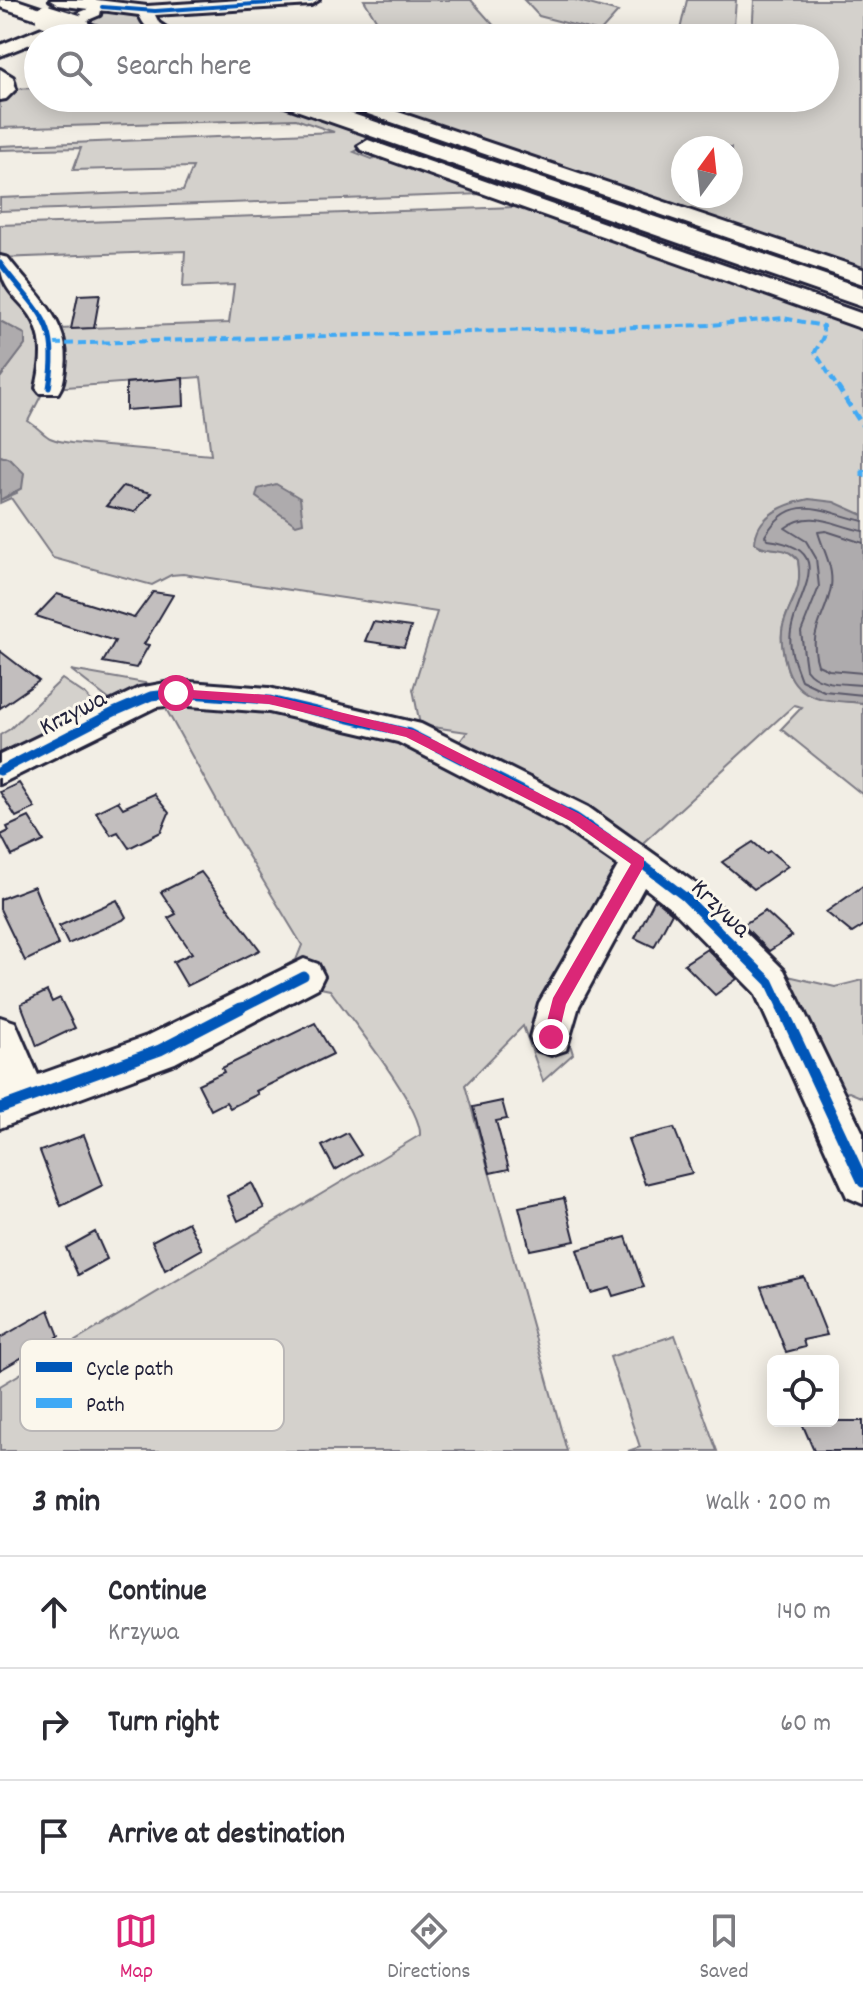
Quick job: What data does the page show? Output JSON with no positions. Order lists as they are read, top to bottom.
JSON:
{
  "streets": {
    "street": ["Krzywa"]
  },
  "legend": ["Cycle path", "Path"],
  "north": "top",
  "page": {
    "search": "Search here",
    "heading": ["3 min", "Walk · 200 m"],
    "list": [
      ["Continue", "Krzywa", "140 m"],
      ["Turn right", "60 m"],
      "Arrive at destination"
    ],
    "nav": ["Map", "Directions", "Saved"]
  }
}
